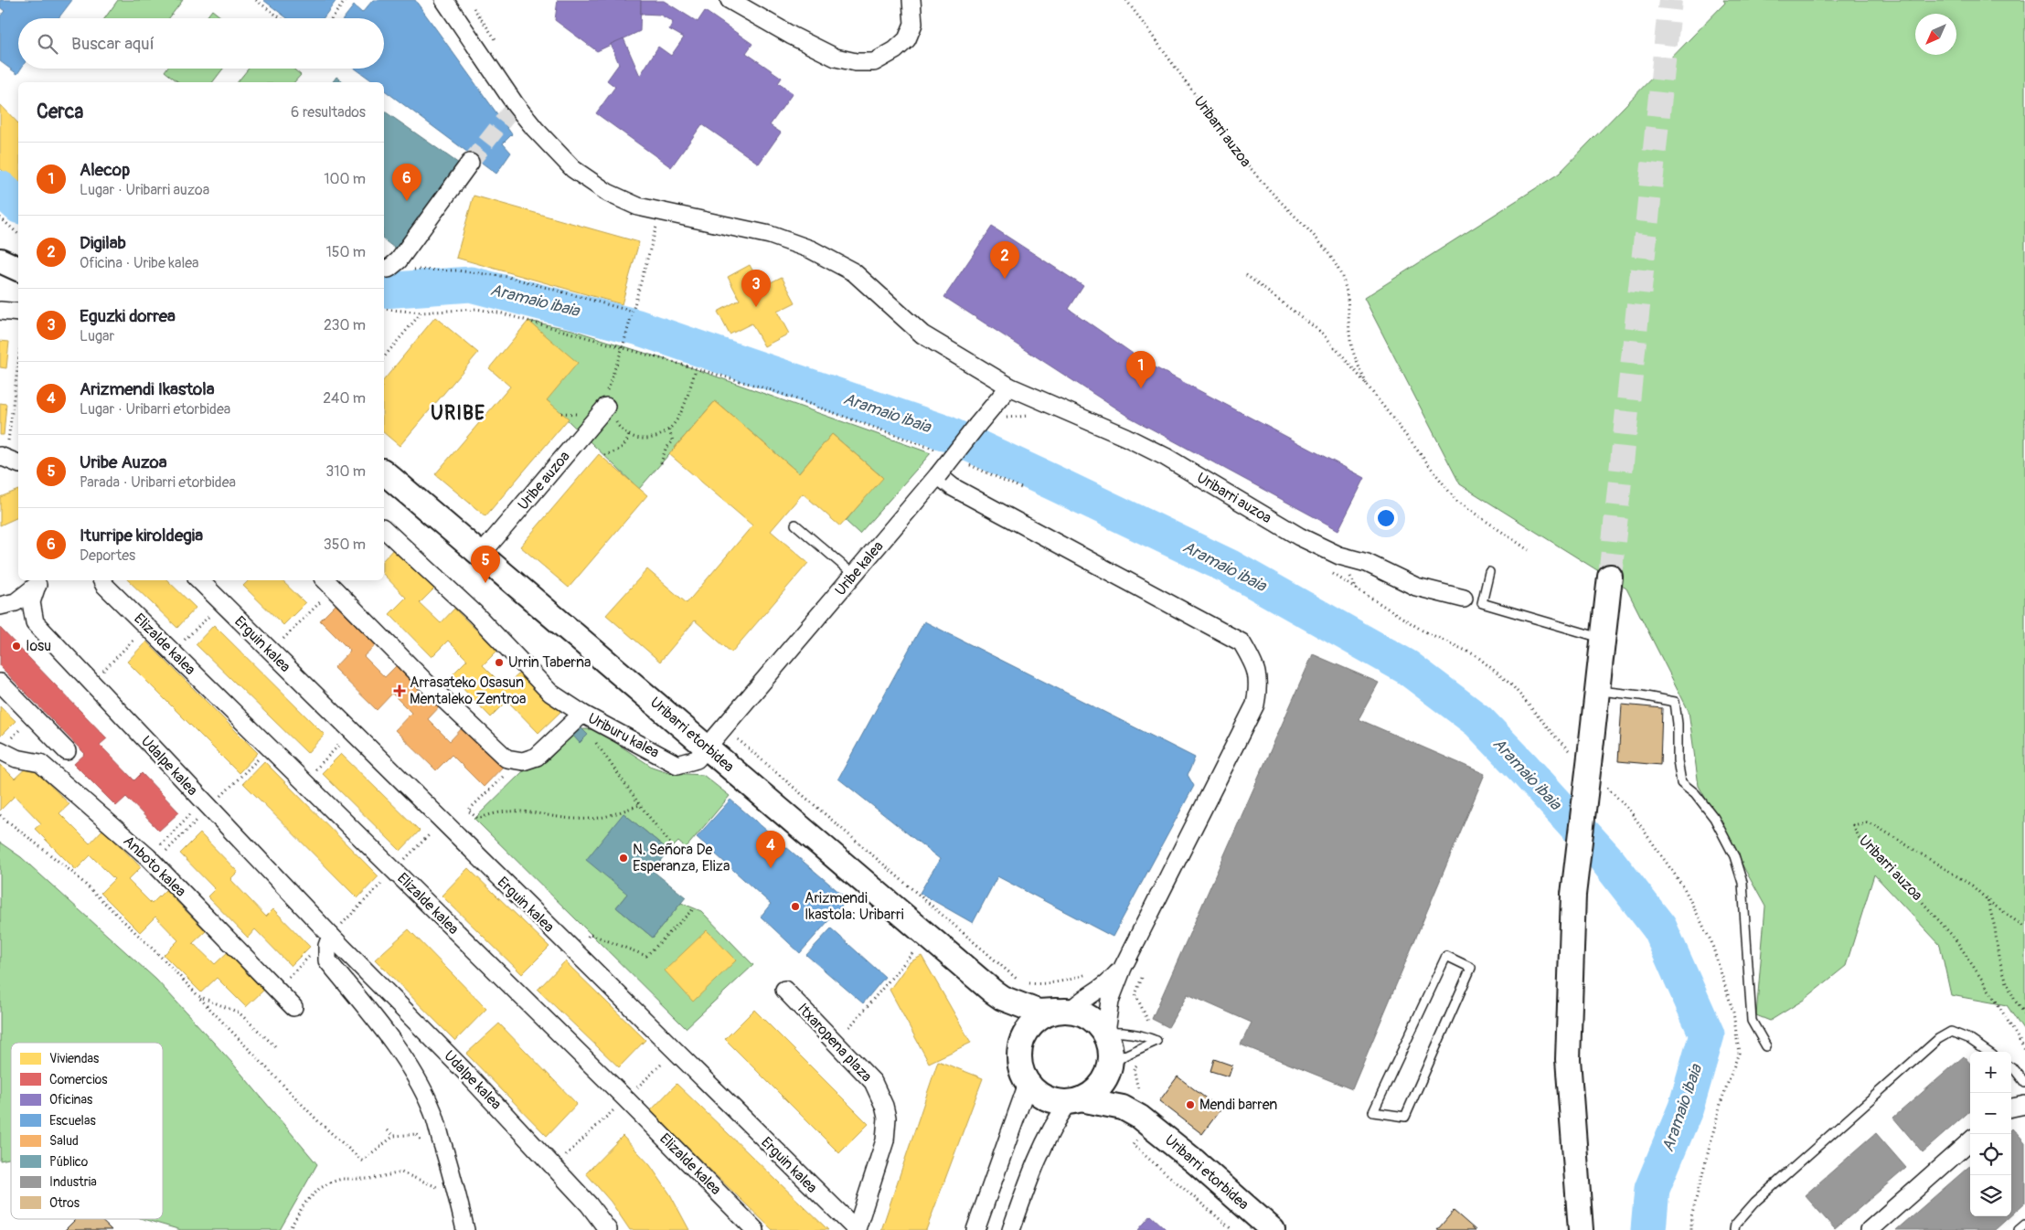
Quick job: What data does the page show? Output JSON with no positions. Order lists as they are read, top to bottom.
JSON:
{
  "streets": {
    "street": [
      "Uribarri auzoa",
      "Uribe auzoa",
      "Uribe kalea",
      "Elizalde kalea",
      "Erguin kalea",
      "Uribarri etorbidea",
      "Uriburu kalea",
      "Udalpe kalea",
      "Anboto kalea",
      "Itxaropena plaza"
    ]
  },
  "crossings": [
    ["Uribarri auzoa", "Uribe kalea"],
    ["Uribe auzoa", "Uribarri etorbidea"],
    ["Uribe kalea", "Uribarri etorbidea"],
    ["Uribe kalea", "Uriburu kalea"],
    ["Erguin kalea", "Itxaropena plaza"],
    ["Uribarri etorbidea", "Uriburu kalea"]
  ],
  "districts": ["URIBE"],
  "water": ["Aramaio ibaia"],
  "places": {
    "other": [
      "Iosu",
      "Urrin Taberna",
      "N. Señora De Esperanza, Eliza",
      "Arizmendi Ikastola: Uribarri",
      "Mendi barren"
    ],
    "health": ["Arrasateko Osasun Mentaleko Zentroa"]
  },
  "legend": [
    "Viviendas",
    "Comercios",
    "Oficinas",
    "Escuelas",
    "Salud",
    "Público",
    "Industria",
    "Otros"
  ],
  "north": "bottom left",
  "page": {
    "search": "Buscar aquí",
    "heading": ["Cerca", "6 resultados"],
    "list": [
      {
        "mark": "1",
        "name": "Alecop",
        "note": "Lugar · Uribarri auzoa",
        "value": "100 m"
      },
      {
        "mark": "2",
        "name": "Digilab",
        "note": "Oficina · Uribe kalea",
        "value": "150 m"
      },
      {
        "mark": "3",
        "name": "Eguzki dorrea",
        "note": "Lugar",
        "value": "230 m"
      },
      {
        "mark": "4",
        "name": "Arizmendi Ikastola",
        "note": "Lugar · Uribarri etorbidea",
        "value": "240 m"
      },
      {
        "mark": "5",
        "name": "Uribe Auzoa",
        "note": "Parada · Uribarri etorbidea",
        "value": "310 m"
      },
      {
        "mark": "6",
        "name": "Iturripe kiroldegia",
        "note": "Deportes",
        "value": "350 m"
      }
    ],
    "pins": [
      "6",
      "2",
      "3",
      "1",
      "5",
      "4"
    ],
    "map_buttons": ["+", "−"]
  }
}
